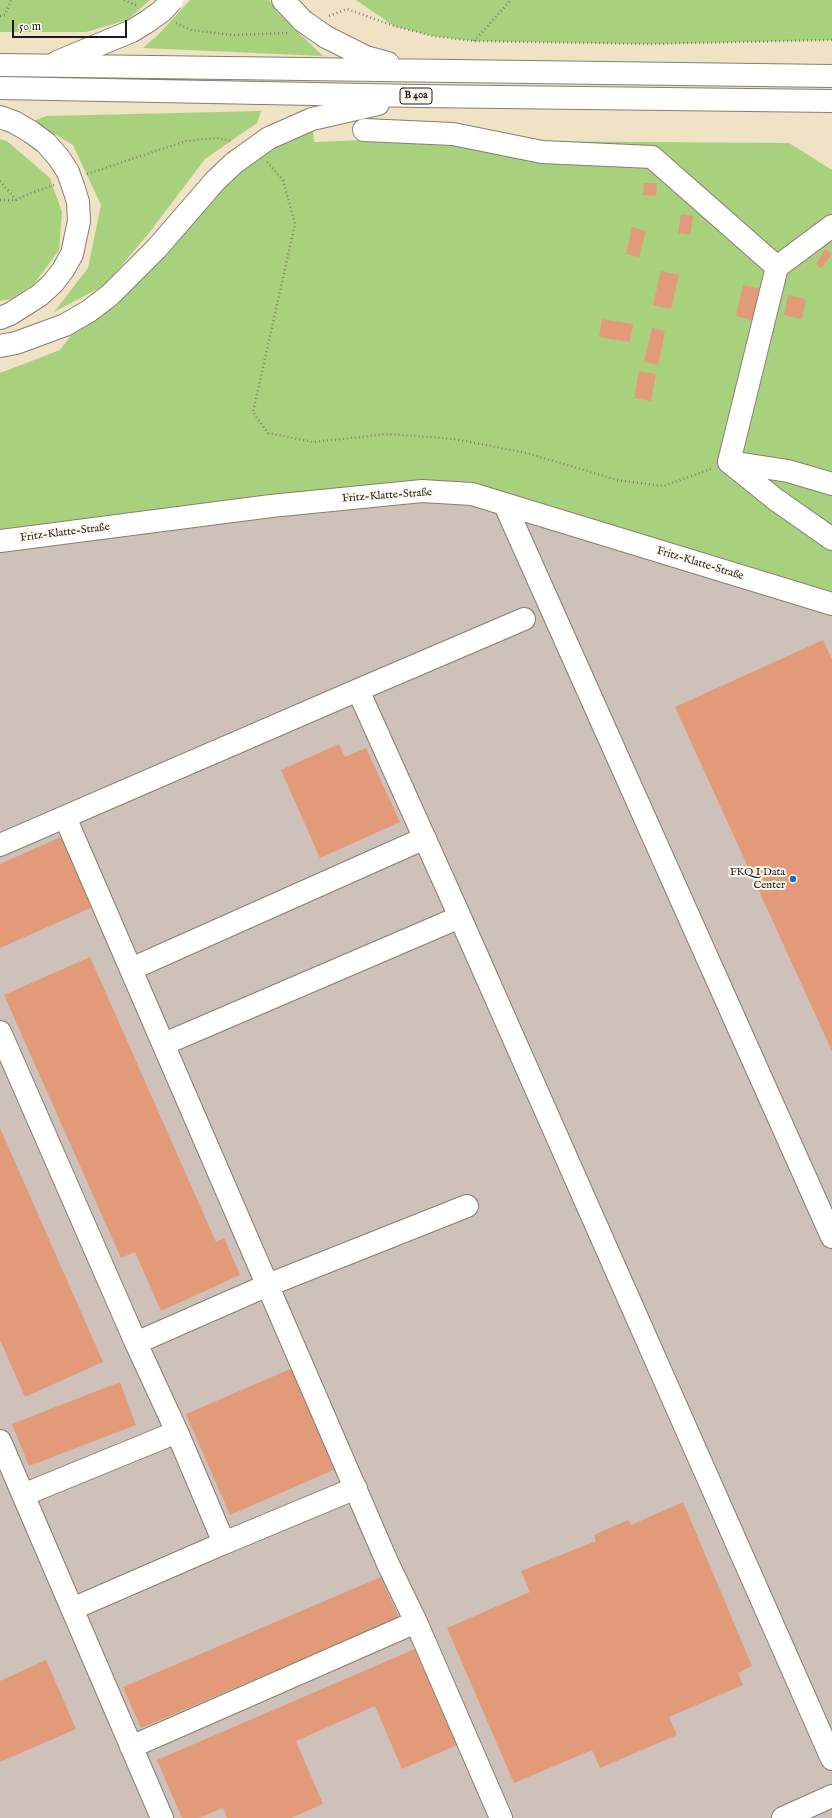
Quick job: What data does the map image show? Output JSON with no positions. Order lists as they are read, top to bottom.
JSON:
{
  "streets": {
    "main road": ["B 40a", "Fritz-Klatte-Straße"]
  },
  "places": ["FKQ I Data Center"],
  "scale_bar": "50 m"
}
